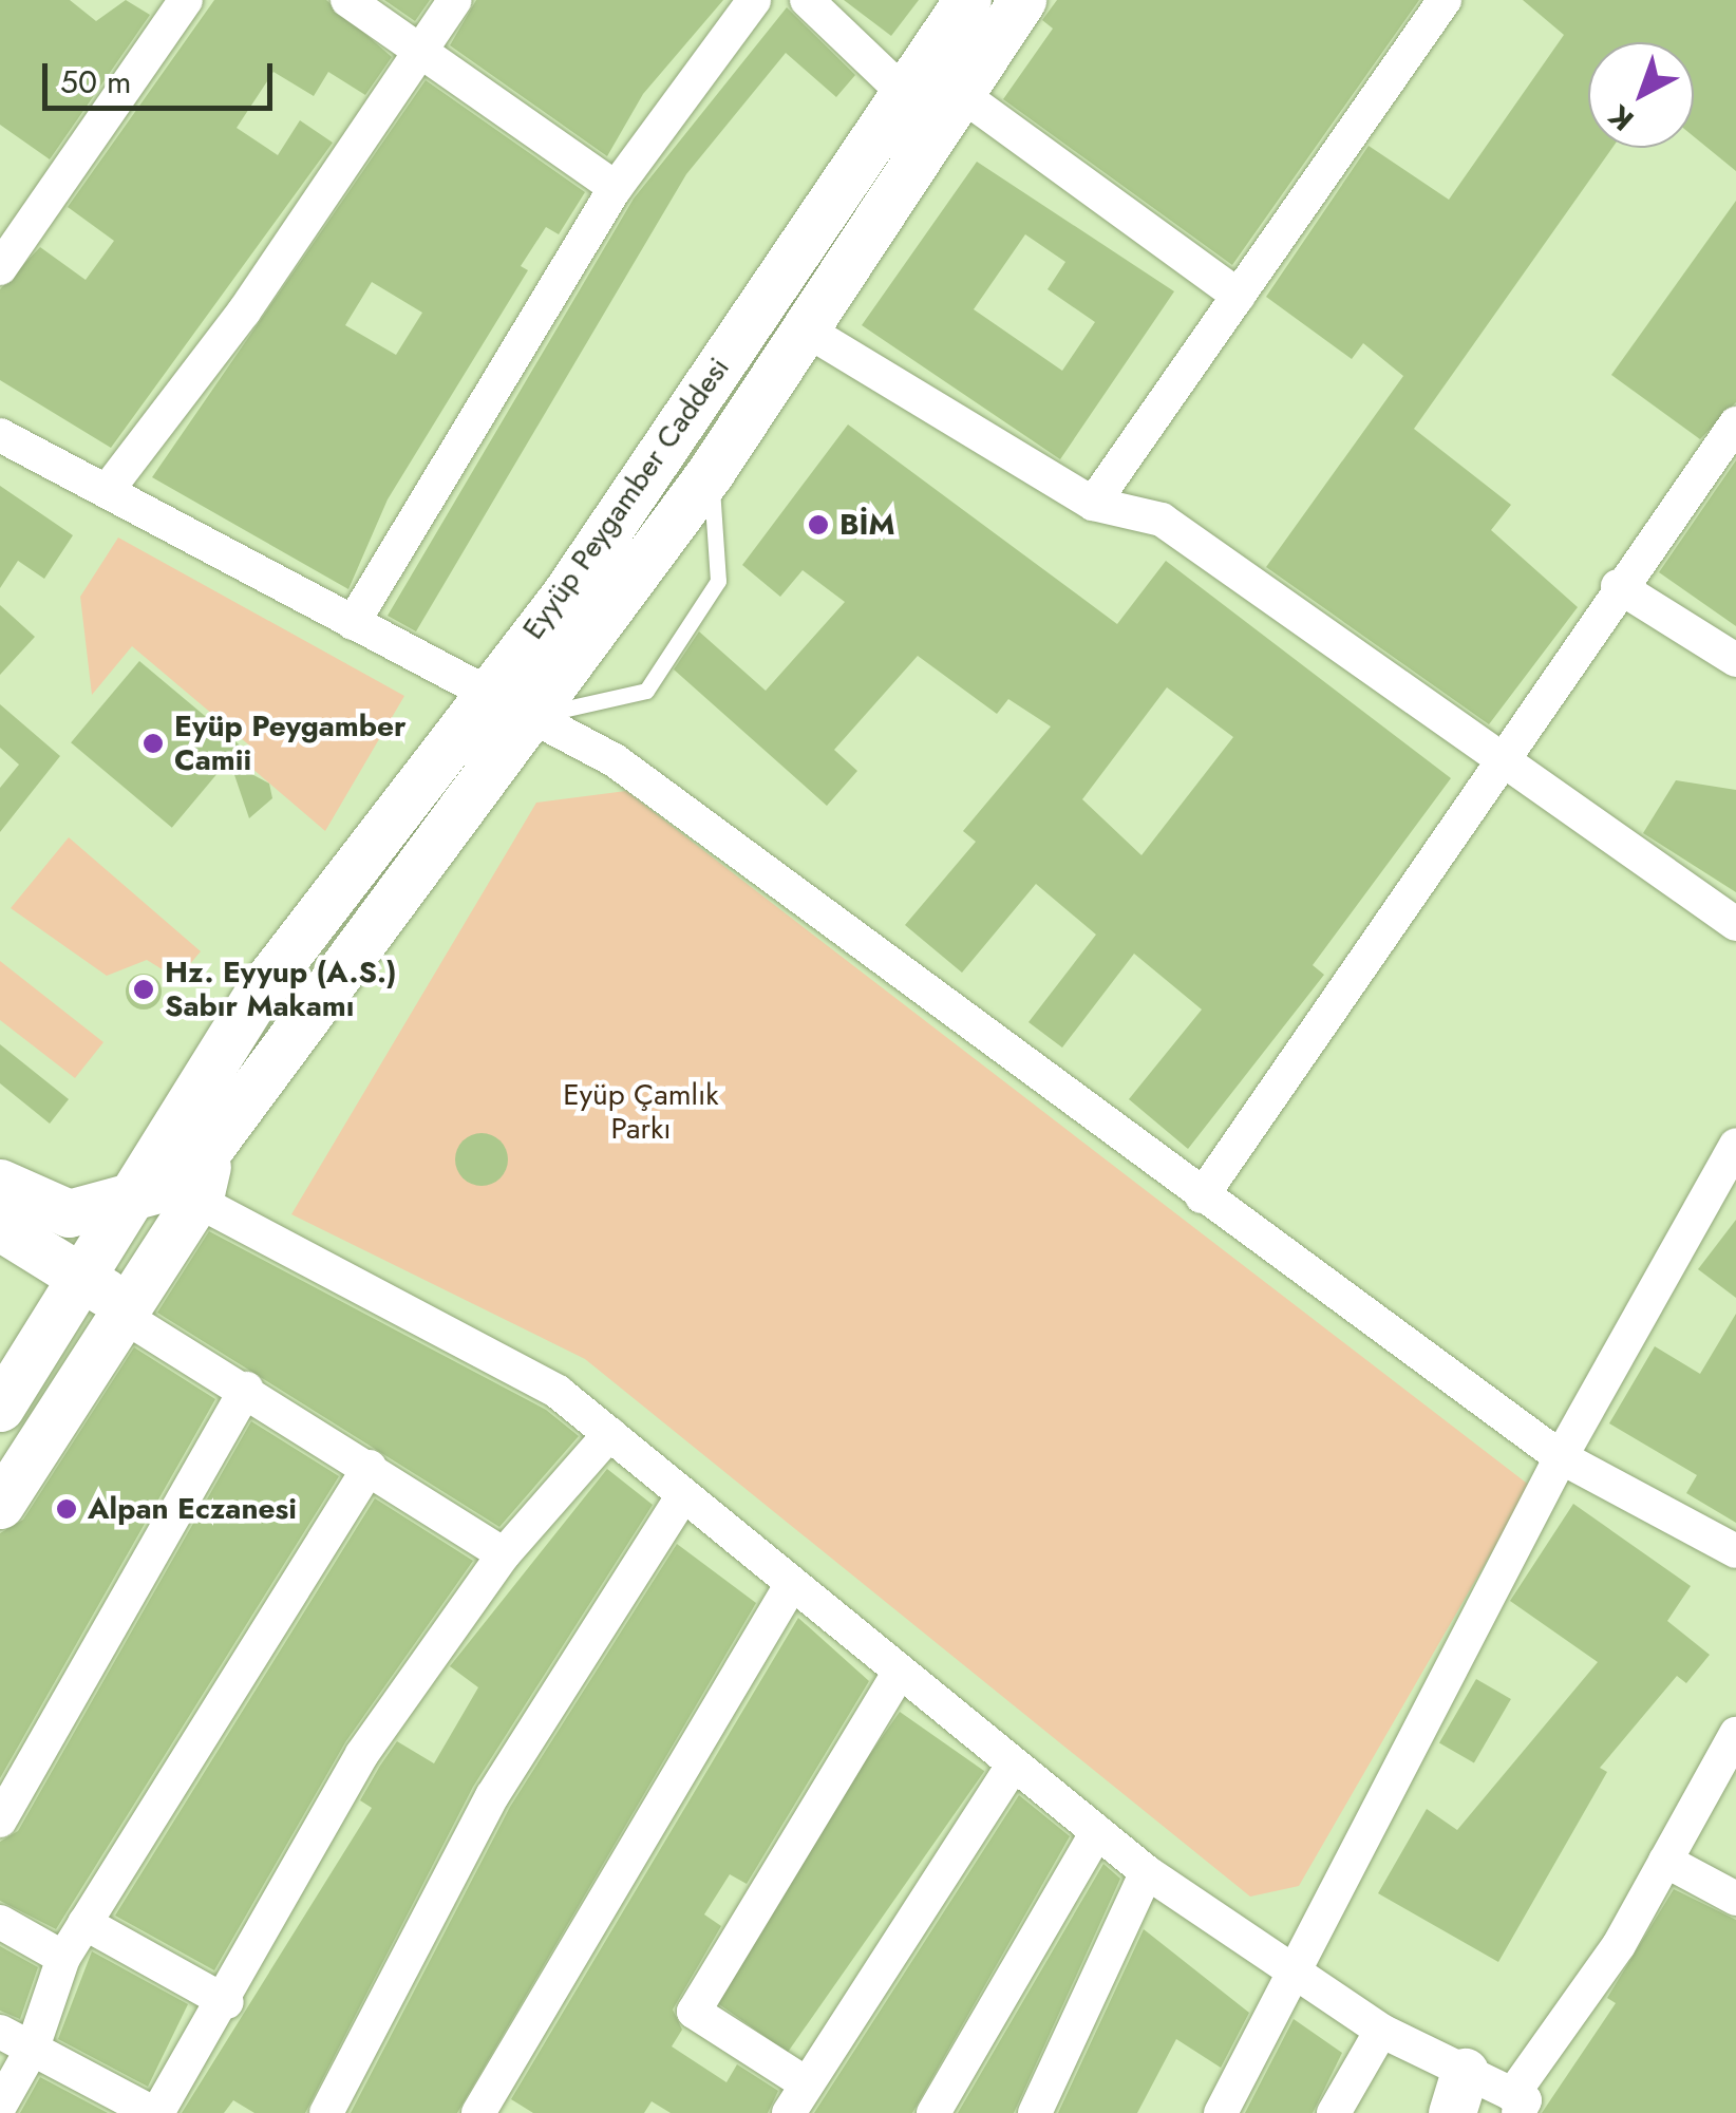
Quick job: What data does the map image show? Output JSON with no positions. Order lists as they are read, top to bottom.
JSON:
{
  "streets": {
    "main road": ["Eyyüp Peygamber Caddesi"]
  },
  "parks": ["Eyüp Çamlık Parkı"],
  "places": [
    "BİM",
    "Eyüp Peygamber Camii",
    "Hz. Eyyup (A.S.) Sabır Makamı",
    "Alpan Eczanesi"
  ],
  "scale_bar": "50 m",
  "north": "bottom left"
}
